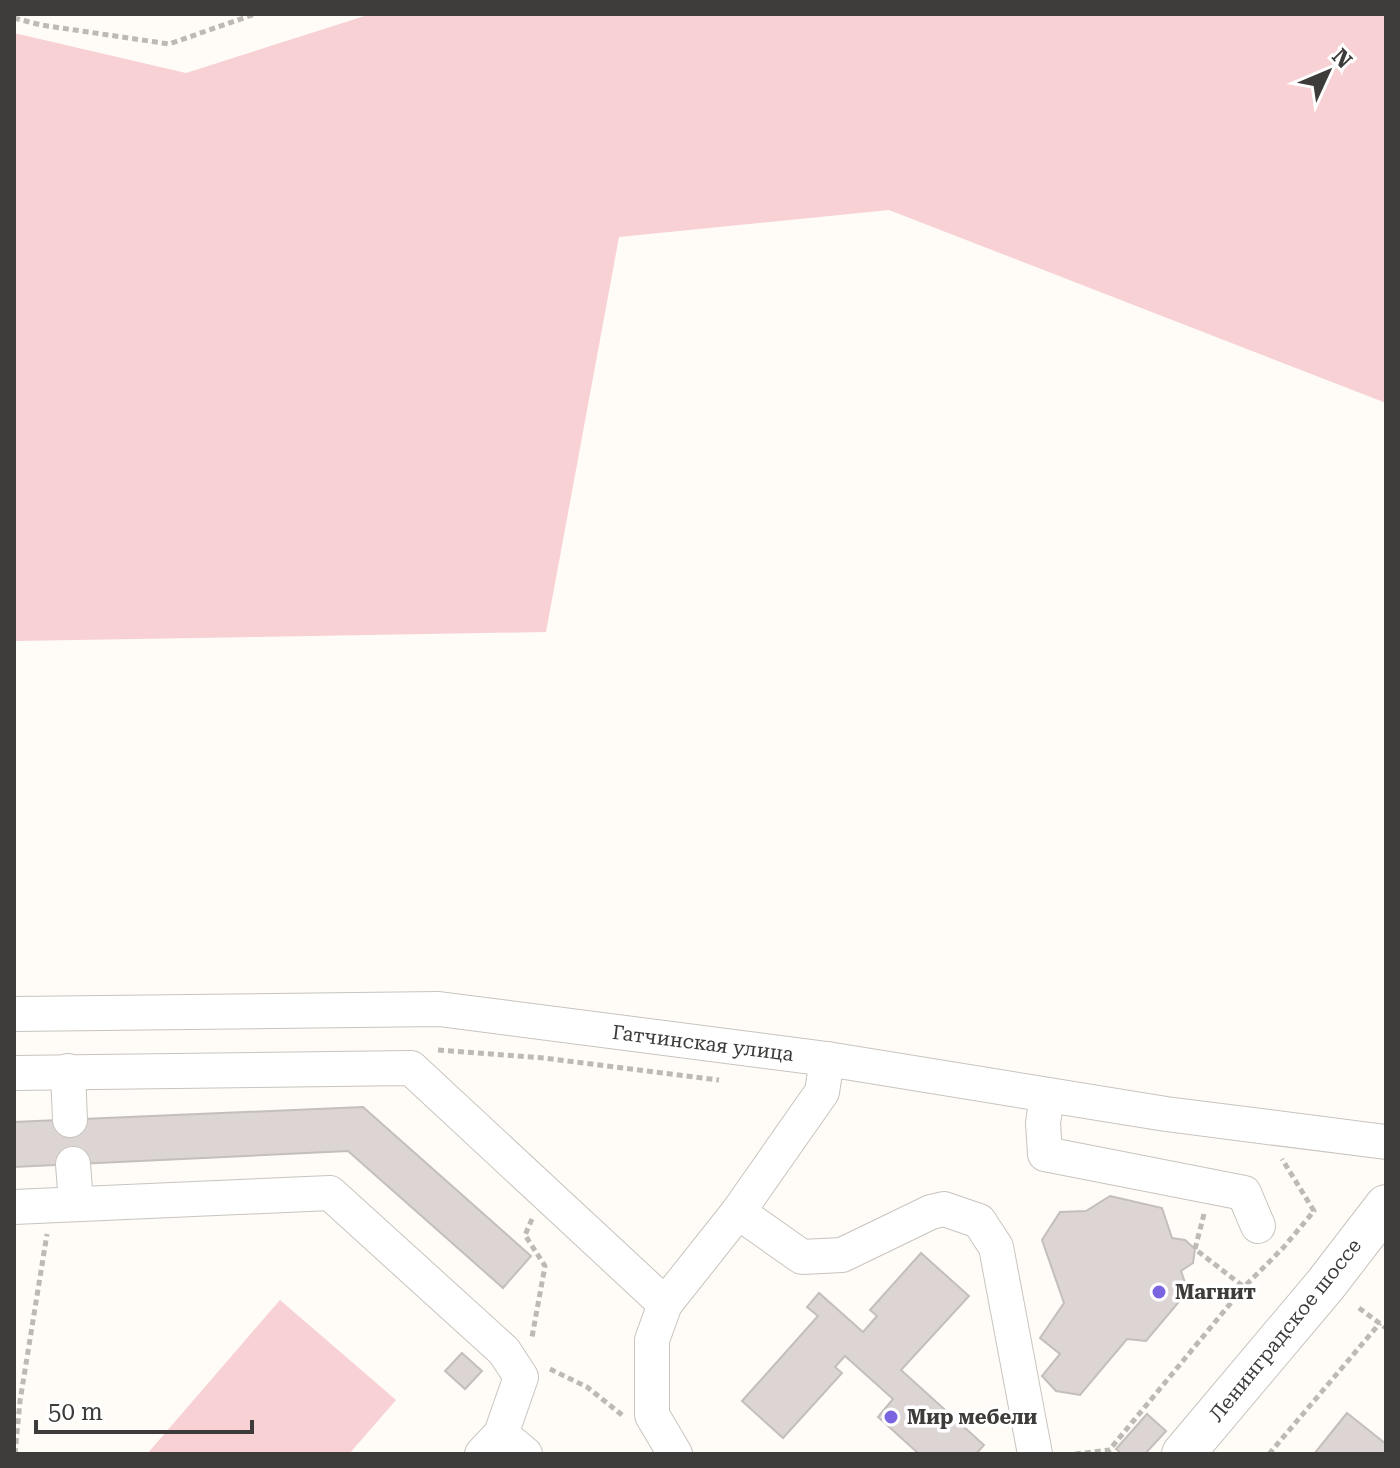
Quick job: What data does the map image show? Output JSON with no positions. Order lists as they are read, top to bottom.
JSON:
{
  "streets": {
    "main road": ["Ленинградское шоссе"],
    "street": ["Гатчинская улица"]
  },
  "places": ["Магнит", "Мир мебели"],
  "scale_bar": "50 m",
  "north": "top right"
}
